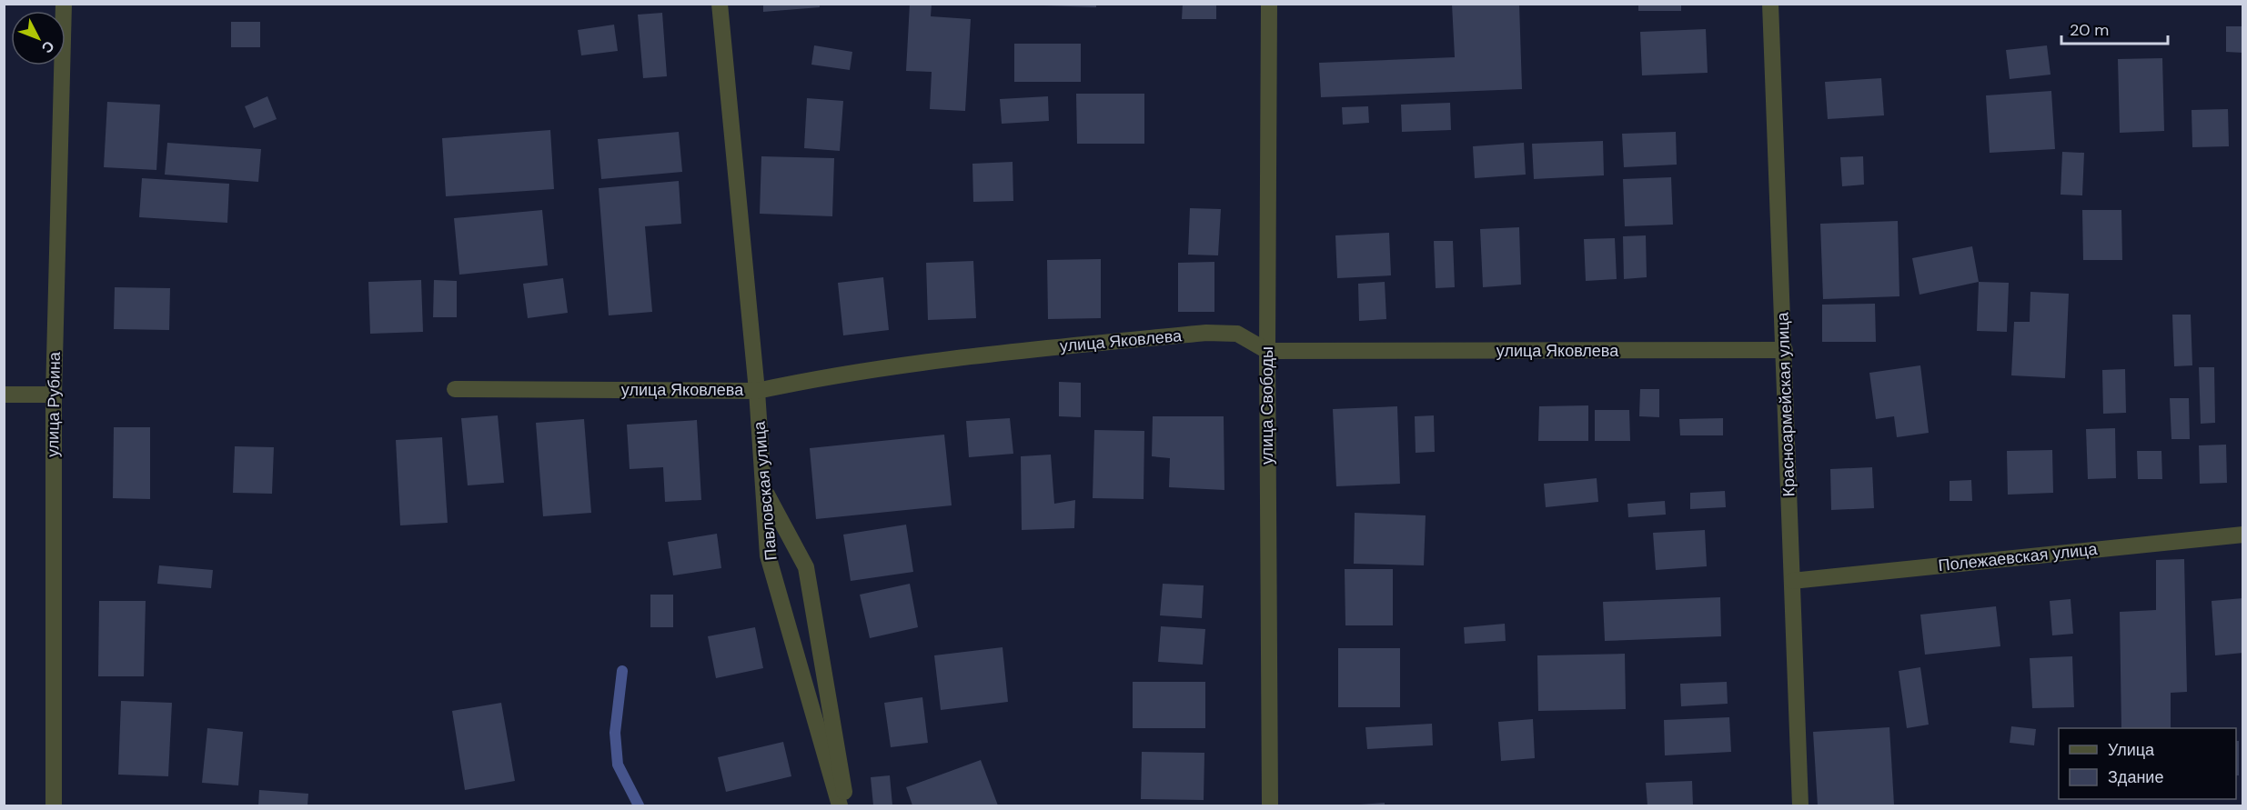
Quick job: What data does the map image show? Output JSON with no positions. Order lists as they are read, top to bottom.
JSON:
{
  "streets": {
    "street": [
      "улица Яковлева",
      "улица Рубина",
      "Красноармейская улица",
      "улица Свободы",
      "Павловская улица",
      "Полежаевская улица"
    ]
  },
  "crossings": [
    ["улица Яковлева", "Красноармейская улица"],
    ["улица Яковлева", "улица Свободы"],
    ["улица Яковлева", "Павловская улица"],
    ["Красноармейская улица", "Полежаевская улица"]
  ],
  "legend": ["Улица", "Здание"],
  "scale_bar": "20 m",
  "north": "bottom right"
}
